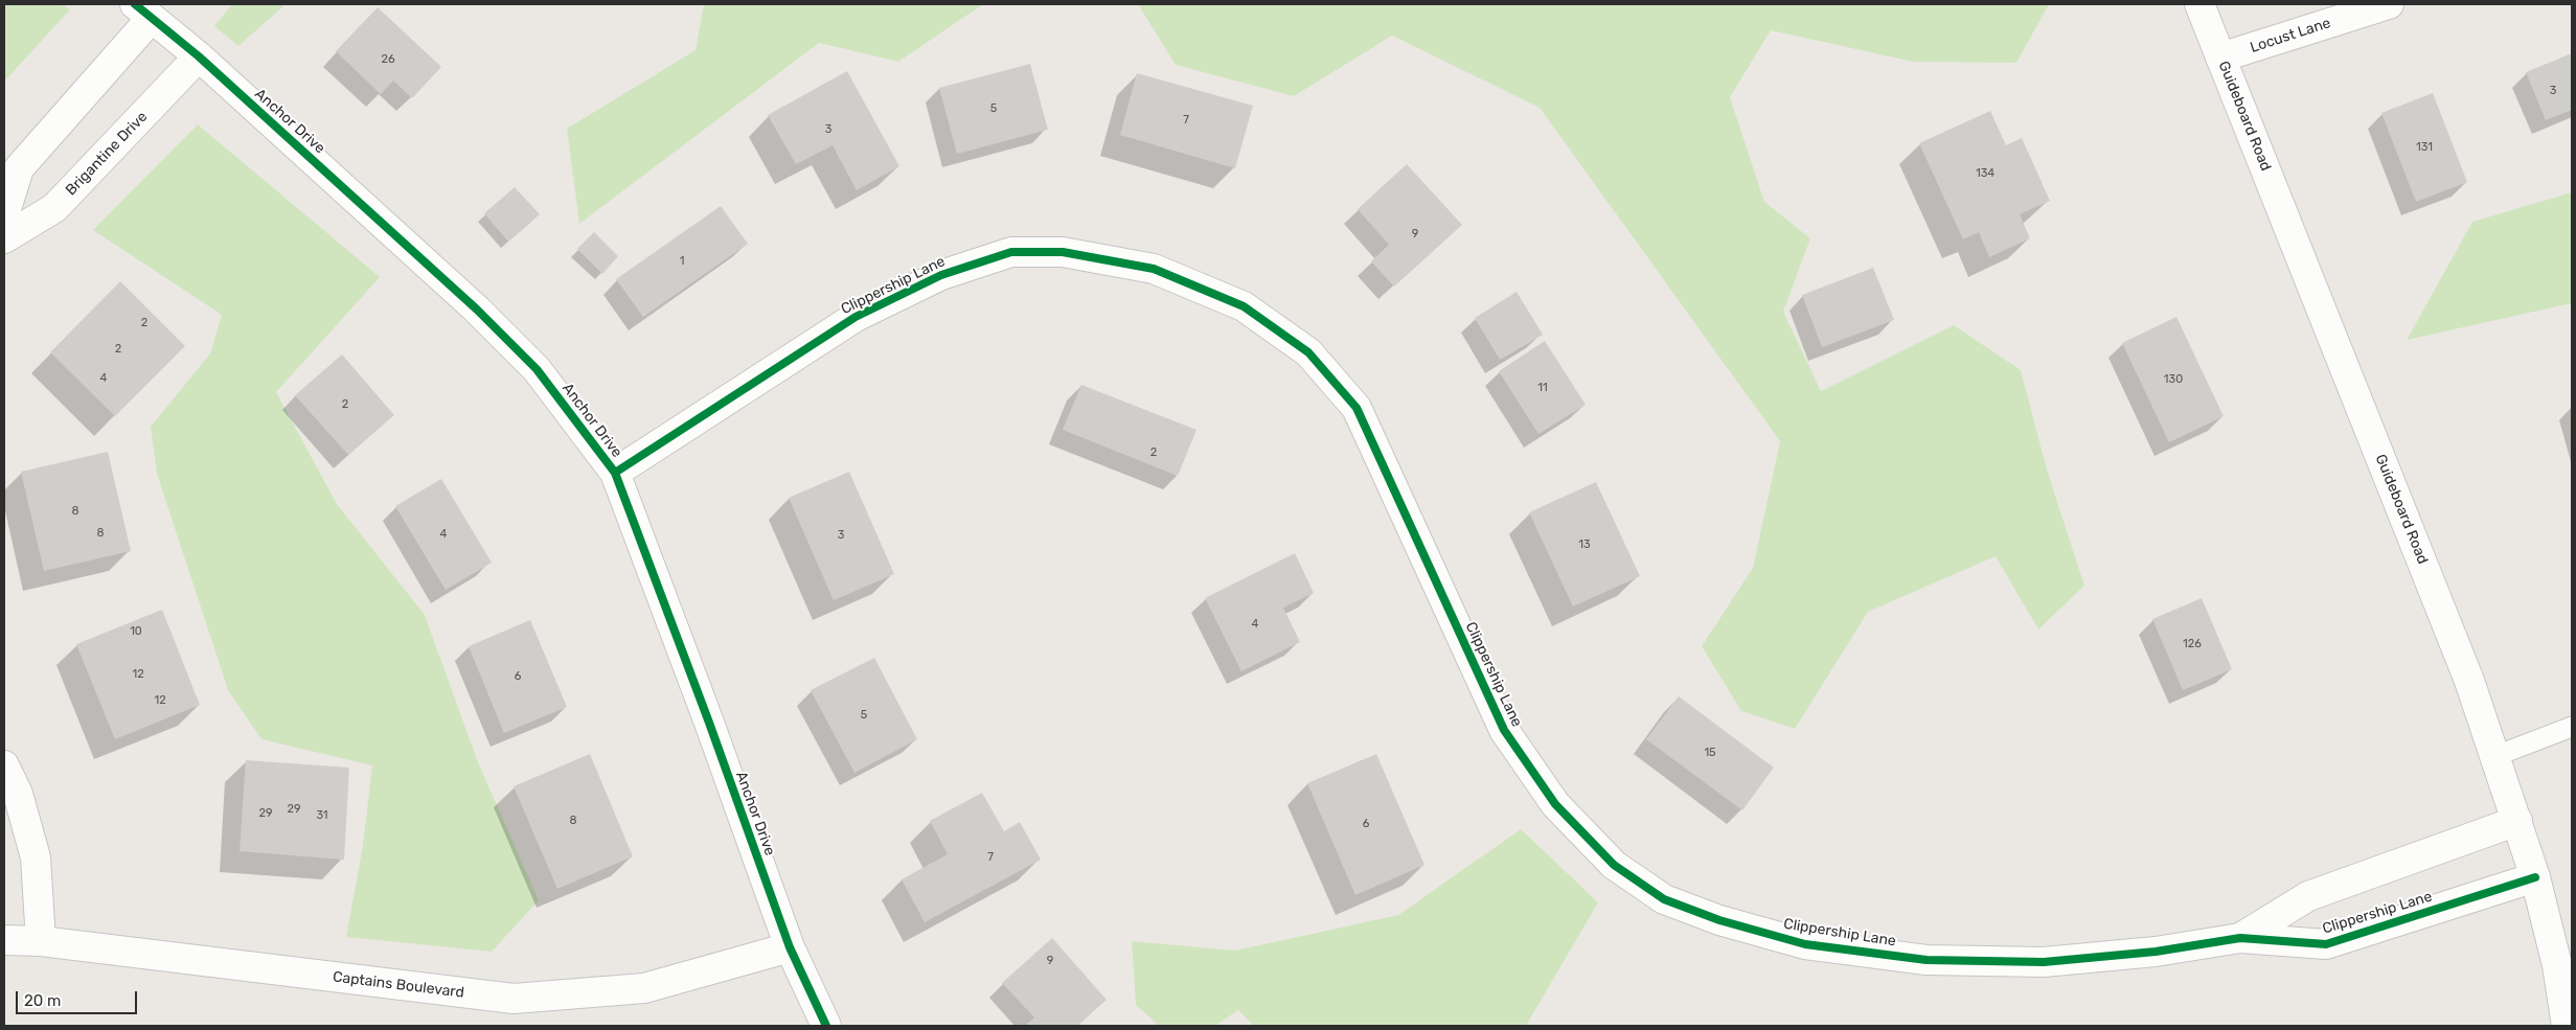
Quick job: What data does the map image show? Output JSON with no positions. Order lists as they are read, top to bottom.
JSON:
{
  "streets": {
    "street": [
      "Locust Lane",
      "Guideboard Road",
      "Anchor Drive",
      "Brigantine Drive",
      "Clippership Lane",
      "Captains Boulevard"
    ]
  },
  "crossings": [
    ["Locust Lane", "Guideboard Road"],
    ["Guideboard Road", "Clippership Lane"],
    ["Anchor Drive", "Brigantine Drive"],
    ["Anchor Drive", "Clippership Lane"],
    ["Anchor Drive", "Captains Boulevard"]
  ],
  "house_numbers": [
    "26",
    "3",
    "5",
    "7",
    "3",
    "131",
    "134",
    "9",
    "1",
    "2",
    "2",
    "4",
    "130",
    "11",
    "2",
    "2",
    "8",
    "8",
    "4",
    "3",
    "13",
    "4",
    "10",
    "126",
    "12",
    "6",
    "12",
    "5",
    "15",
    "29",
    "29",
    "31",
    "8",
    "6",
    "7",
    "9"
  ],
  "scale_bar": "20 m"
}
